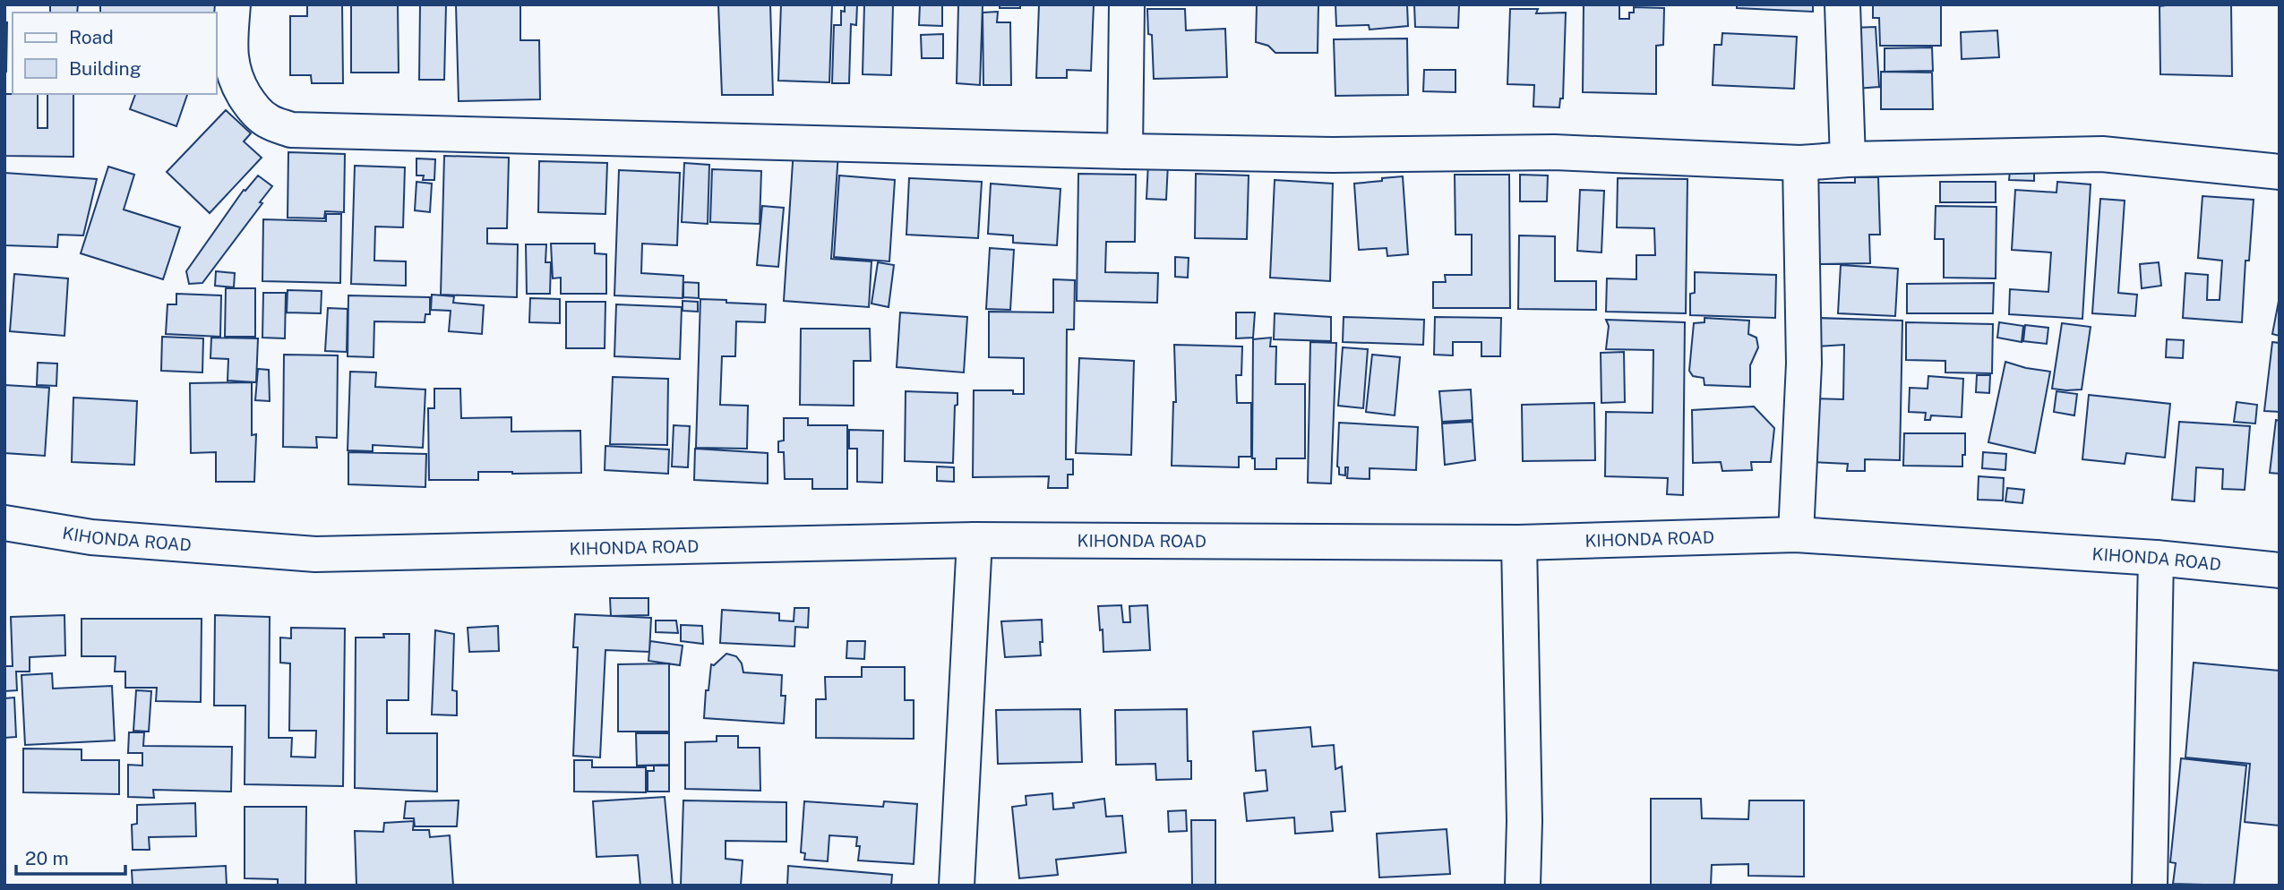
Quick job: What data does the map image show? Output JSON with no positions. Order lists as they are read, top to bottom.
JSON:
{
  "streets": {
    "street": ["KIHONDA ROAD"]
  },
  "legend": ["Road", "Building"],
  "scale_bar": "20 m"
}
